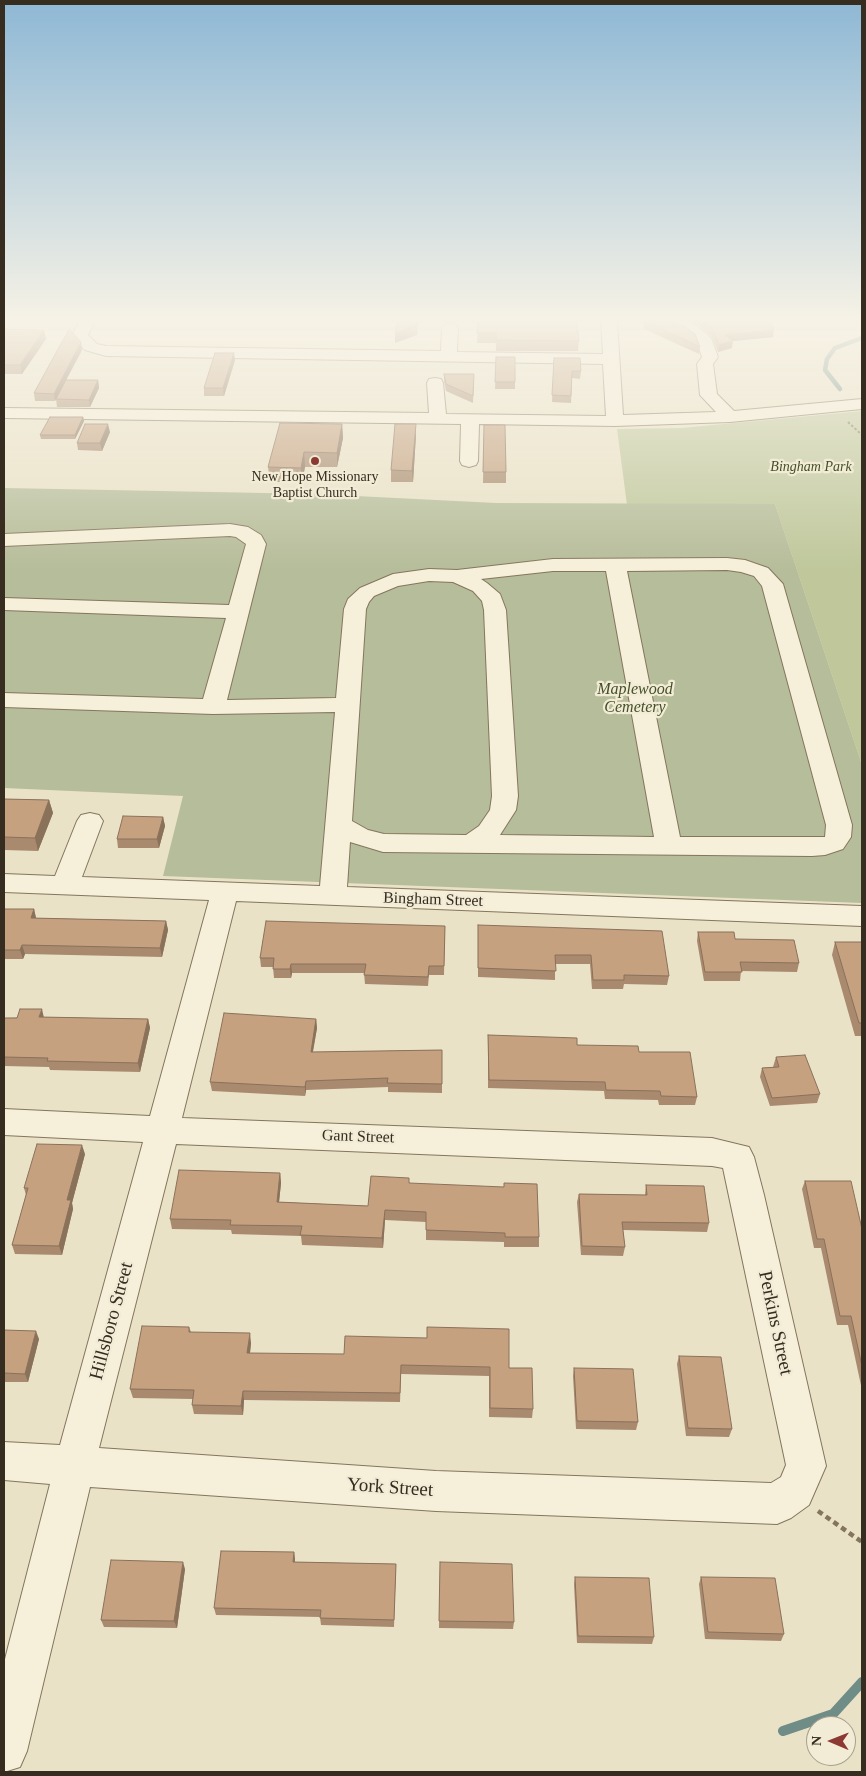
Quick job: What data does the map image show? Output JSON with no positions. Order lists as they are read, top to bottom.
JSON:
{
  "streets": {
    "street": [
      "Bingham Street",
      "Gant Street",
      "Hillsboro Street",
      "Perkins Street",
      "York Street"
    ]
  },
  "crossings": [
    ["Bingham Street", "Hillsboro Street"],
    ["Gant Street", "Hillsboro Street"],
    ["Gant Street", "Perkins Street"],
    ["Hillsboro Street", "York Street"],
    ["Perkins Street", "York Street"]
  ],
  "parks": ["Bingham Park", "Maplewood Cemetery"],
  "places": ["New Hope Missionary Baptist Church"],
  "north": "left"
}
